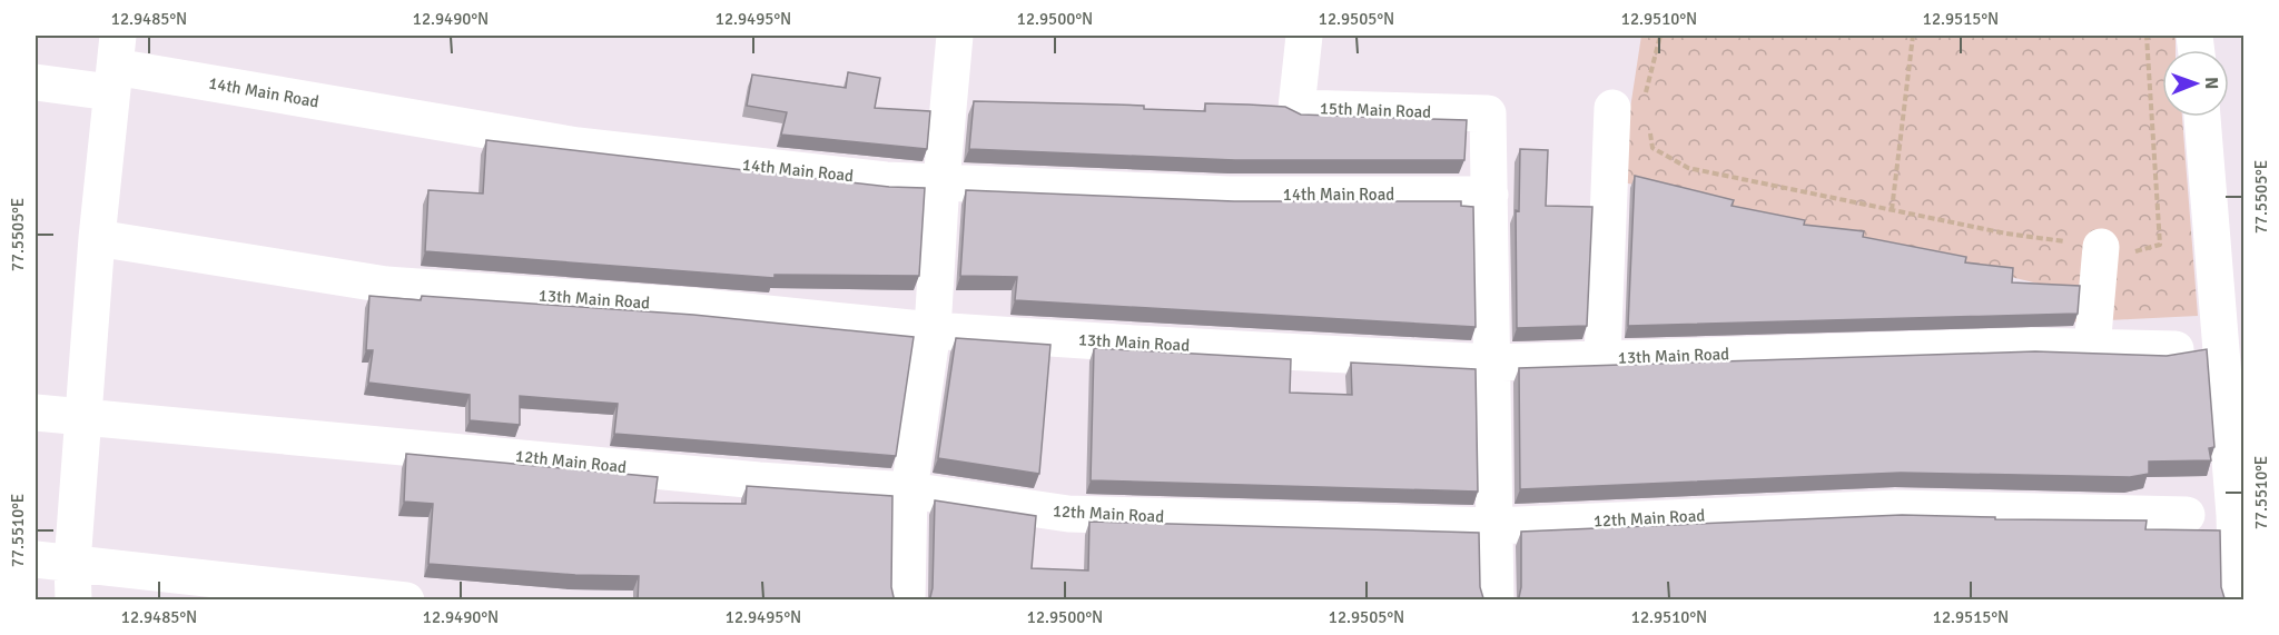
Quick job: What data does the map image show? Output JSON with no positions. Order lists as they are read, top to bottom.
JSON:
{
  "streets": {
    "street": [
      "14th Main Road",
      "15th Main Road",
      "13th Main Road",
      "12th Main Road"
    ]
  },
  "crossings": [
    ["14th Main Road", "15th Main Road"]
  ],
  "north": "right",
  "coordinates": [
    "12.9485°N",
    "12.9490°N",
    "12.9495°N",
    "12.9500°N",
    "12.9505°N",
    "12.9510°N",
    "12.9515°N",
    "77.5505°E",
    "77.5510°E"
  ]
}
